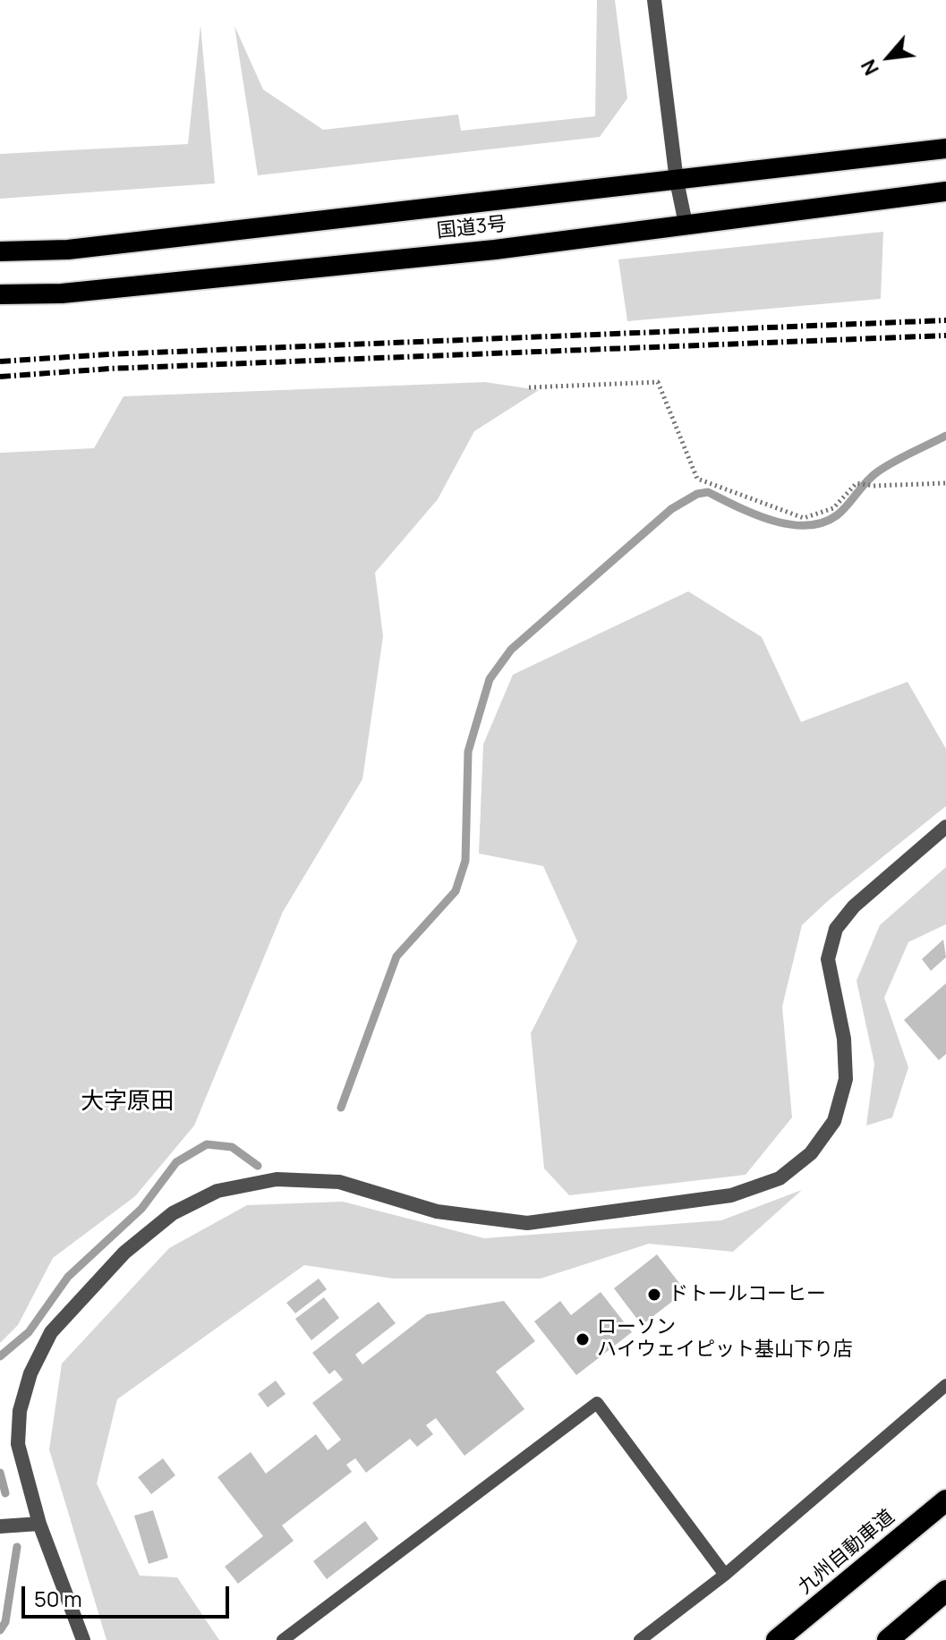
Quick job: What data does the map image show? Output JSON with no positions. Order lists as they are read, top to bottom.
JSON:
{
  "streets": {
    "highway": ["国道3号", "九州自動車道"]
  },
  "districts": ["大字原田"],
  "places": ["ドトールコーヒー", "ローソン ハイウェイピット基山下り店"],
  "scale_bar": "50 m",
  "north": "bottom left"
}
